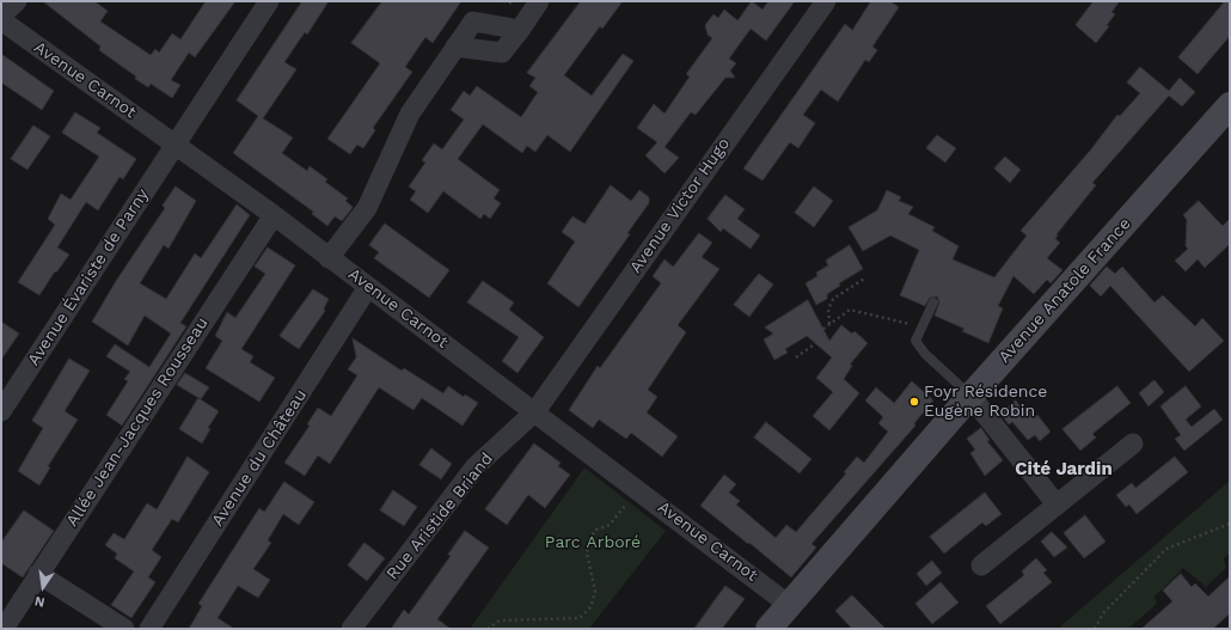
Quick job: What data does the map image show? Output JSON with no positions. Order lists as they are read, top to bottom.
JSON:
{
  "streets": {
    "street": [
      "Avenue Carnot",
      "Avenue Victor Hugo",
      "Avenue Évariste de Parny",
      "Avenue Anatole France",
      "Allée Jean-Jacques Rousseau",
      "Avenue du Château",
      "Rue Aristide Briand"
    ]
  },
  "crossings": [
    ["Avenue Carnot", "Avenue Victor Hugo"],
    ["Avenue Carnot", "Avenue Évariste de Parny"],
    ["Avenue Carnot", "Avenue Anatole France"],
    ["Avenue Carnot", "Allée Jean-Jacques Rousseau"],
    ["Avenue Carnot", "Avenue du Château"],
    ["Avenue Carnot", "Rue Aristide Briand"],
    ["Avenue Victor Hugo", "Rue Aristide Briand"]
  ],
  "districts": ["Cité Jardin"],
  "parks": ["Parc Arboré"],
  "places": ["Foyr Résidence Eugène Robin"],
  "north": "bottom"
}
